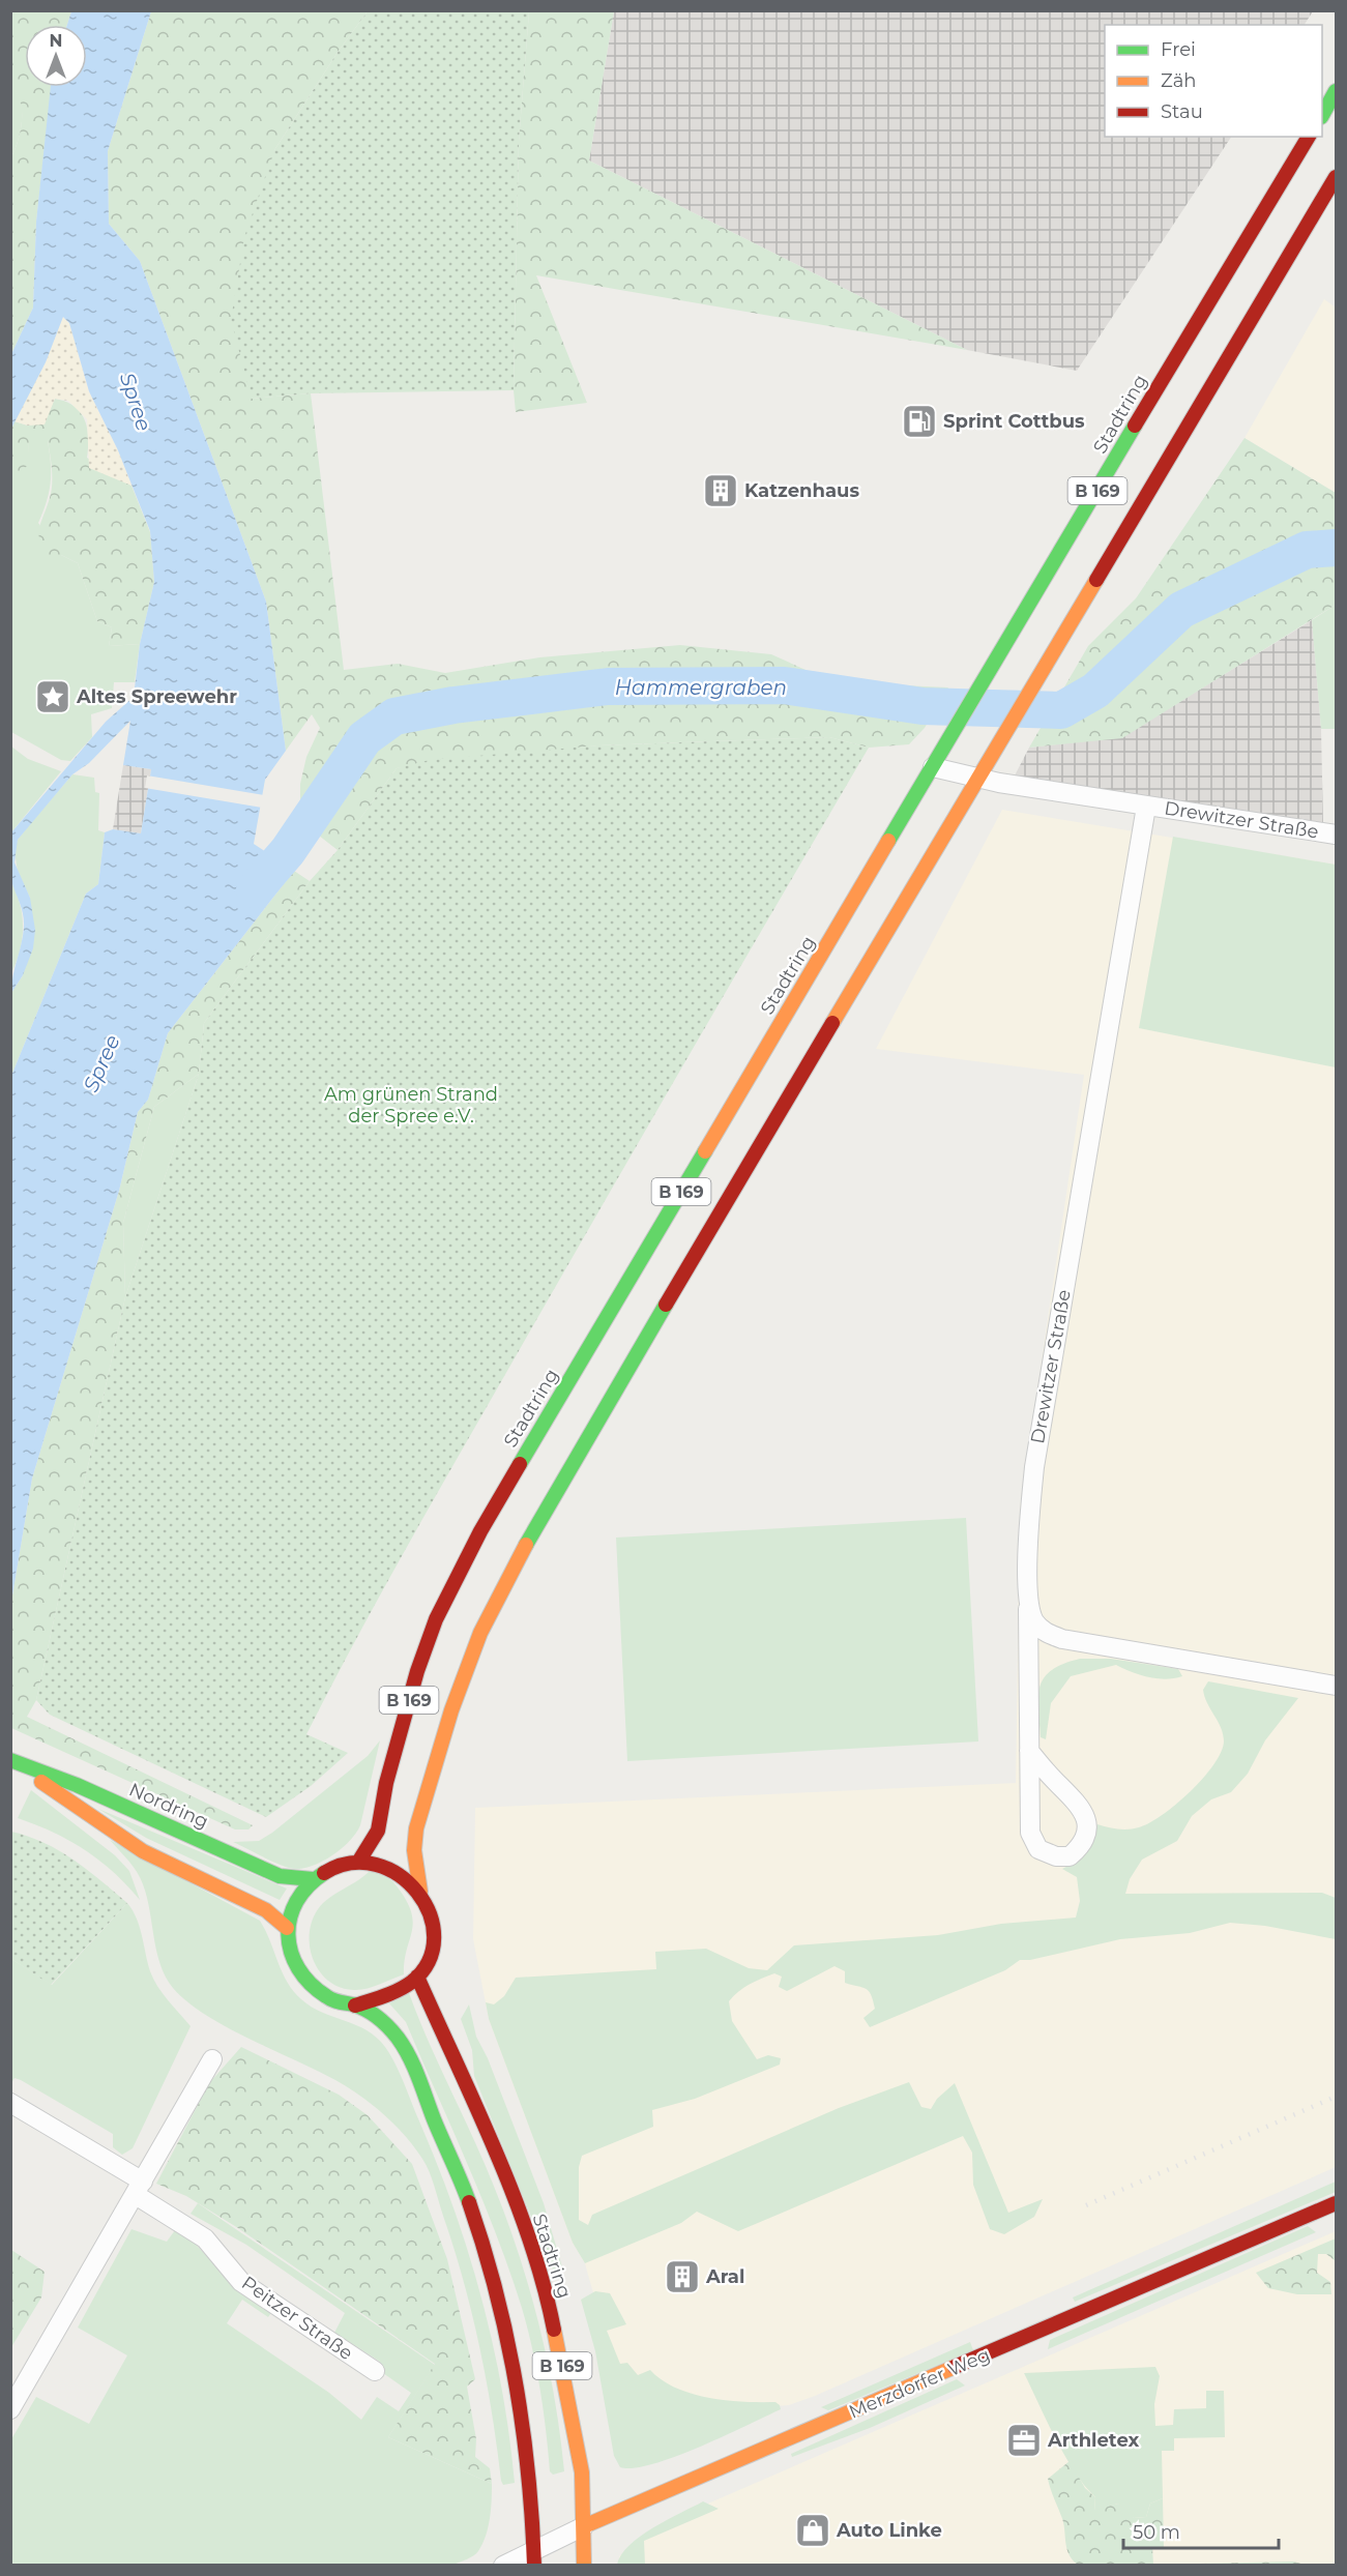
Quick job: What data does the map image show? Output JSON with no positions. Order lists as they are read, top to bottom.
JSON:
{
  "streets": {
    "main road": [
      "Stadtring",
      "B 169",
      "Nordring",
      "Merzdorfer Weg"
    ],
    "street": ["Drewitzer Straße", "Peitzer Straße"]
  },
  "crossings": [
    ["Stadtring", "B 169"],
    ["Stadtring", "Drewitzer Straße"],
    ["Stadtring", "Nordring"],
    ["Stadtring", "Merzdorfer Weg"],
    ["B 169", "Drewitzer Straße"],
    ["B 169", "Nordring"],
    ["B 169", "Merzdorfer Weg"]
  ],
  "water": ["Spree", "Hammergraben"],
  "parks": ["Am grünen Strand der Spree e.V."],
  "places": {
    "fuel station": ["Sprint Cottbus"],
    "building": ["Katzenhaus", "Aral"],
    "place": ["Altes Spreewehr"],
    "office": ["Arthletex"],
    "shop": ["Auto Linke"]
  },
  "legend": ["Frei", "Zäh", "Stau"],
  "scale_bar": "50 m",
  "north": "top"
}
